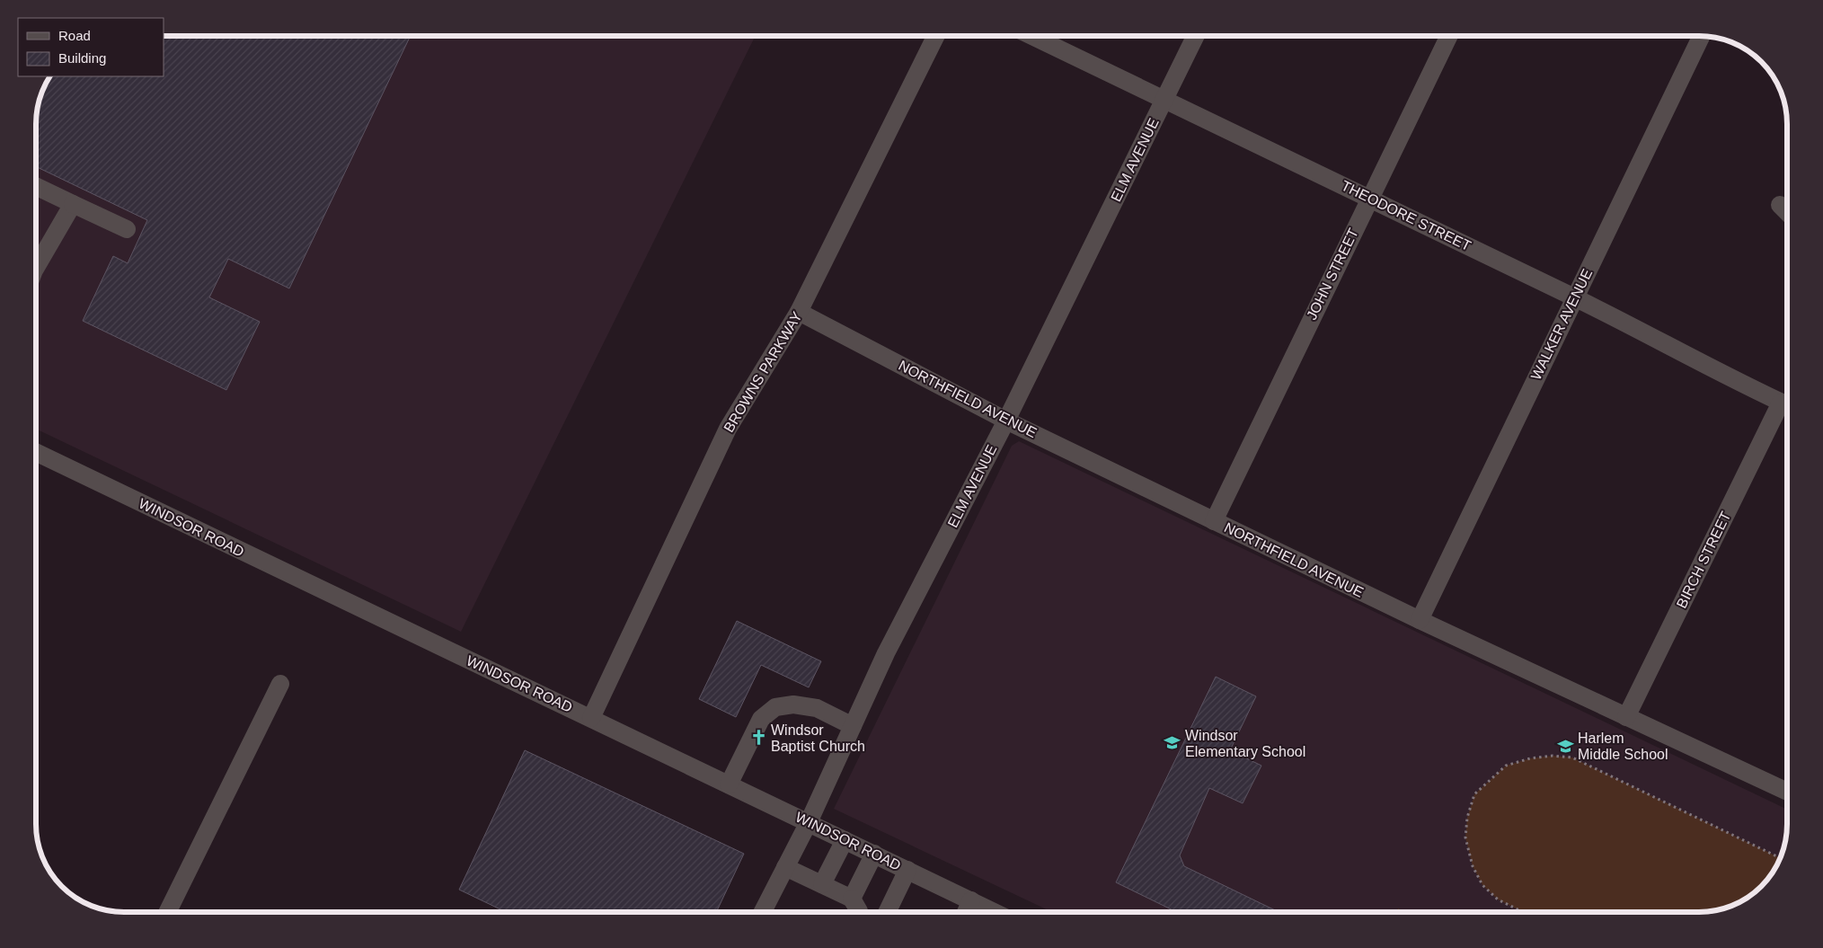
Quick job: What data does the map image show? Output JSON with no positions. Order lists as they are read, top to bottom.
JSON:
{
  "streets": {
    "street": [
      "ELM AVENUE",
      "THEODORE STREET",
      "JOHN STREET",
      "WALKER AVENUE",
      "BROWNS PARKWAY",
      "NORTHFIELD AVENUE",
      "WINDSOR ROAD",
      "BIRCH STREET"
    ]
  },
  "crossings": [
    ["ELM AVENUE", "THEODORE STREET"],
    ["ELM AVENUE", "NORTHFIELD AVENUE"],
    ["ELM AVENUE", "WINDSOR ROAD"],
    ["THEODORE STREET", "JOHN STREET"],
    ["THEODORE STREET", "WALKER AVENUE"],
    ["JOHN STREET", "NORTHFIELD AVENUE"],
    ["WALKER AVENUE", "NORTHFIELD AVENUE"],
    ["BROWNS PARKWAY", "NORTHFIELD AVENUE"],
    ["BROWNS PARKWAY", "WINDSOR ROAD"],
    ["NORTHFIELD AVENUE", "BIRCH STREET"]
  ],
  "places": {
    "church": ["Windsor Baptist Church"],
    "school or university": ["Windsor Elementary School", "Harlem Middle School"]
  },
  "legend": ["Road", "Building"]
}
